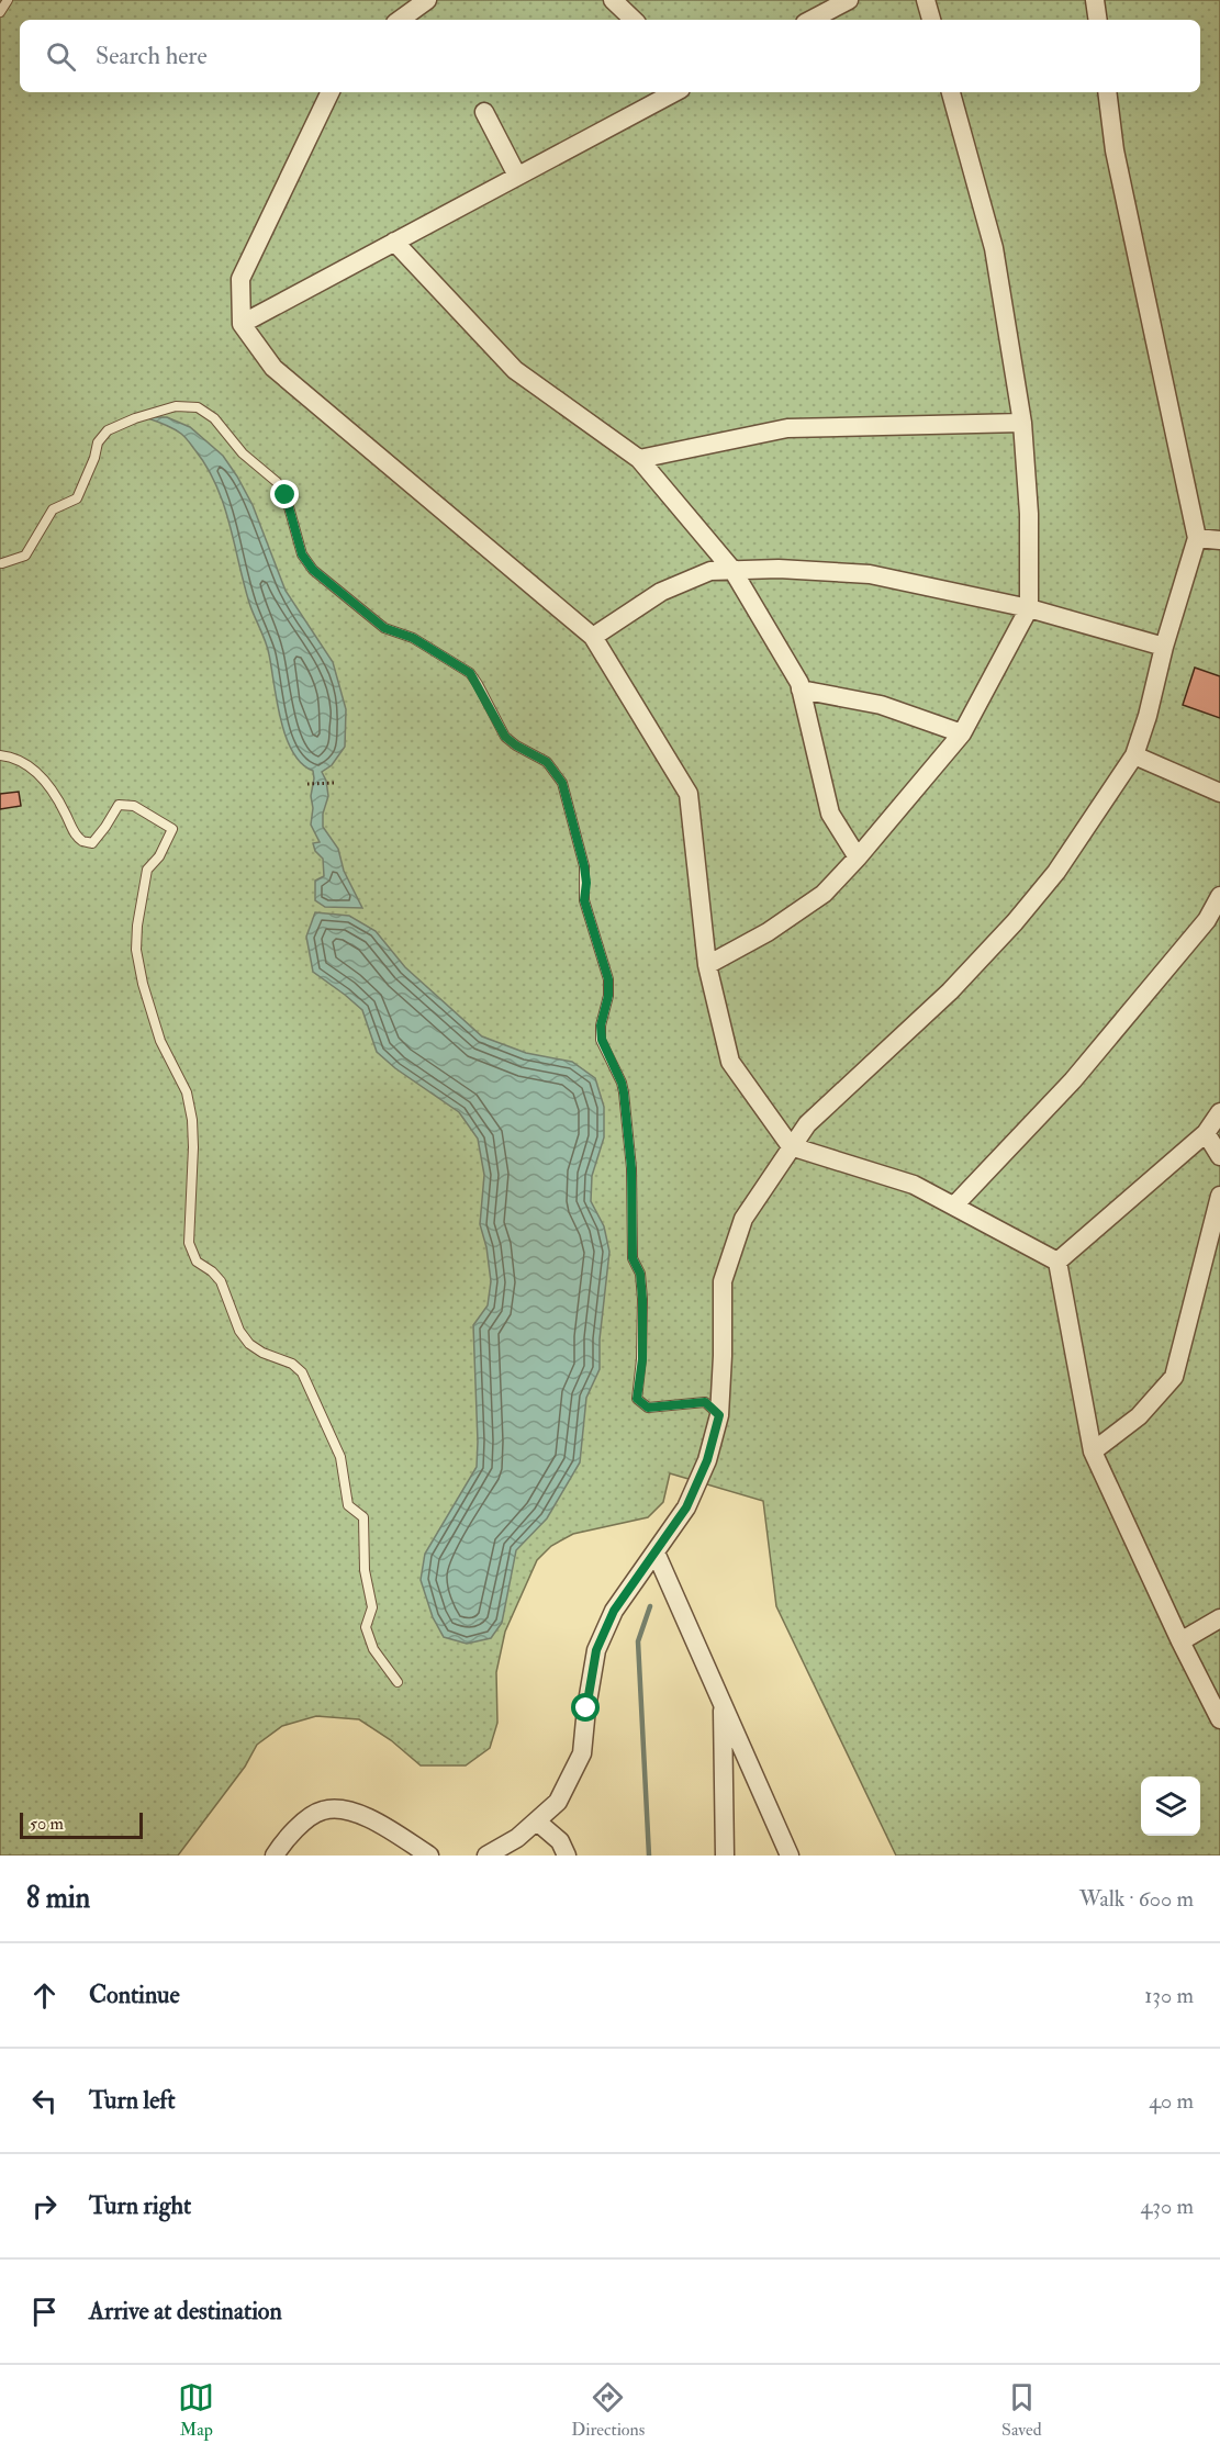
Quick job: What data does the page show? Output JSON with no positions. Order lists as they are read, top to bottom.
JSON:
{
  "scale_bar": "50 m",
  "page": {
    "search": "Search here",
    "scale": "50 m",
    "heading": ["8 min", "Walk · 600 m"],
    "list": [
      ["Continue", "130 m"],
      ["Turn left", "40 m"],
      ["Turn right", "430 m"],
      "Arrive at destination"
    ],
    "nav": ["Map", "Directions", "Saved"]
  }
}
